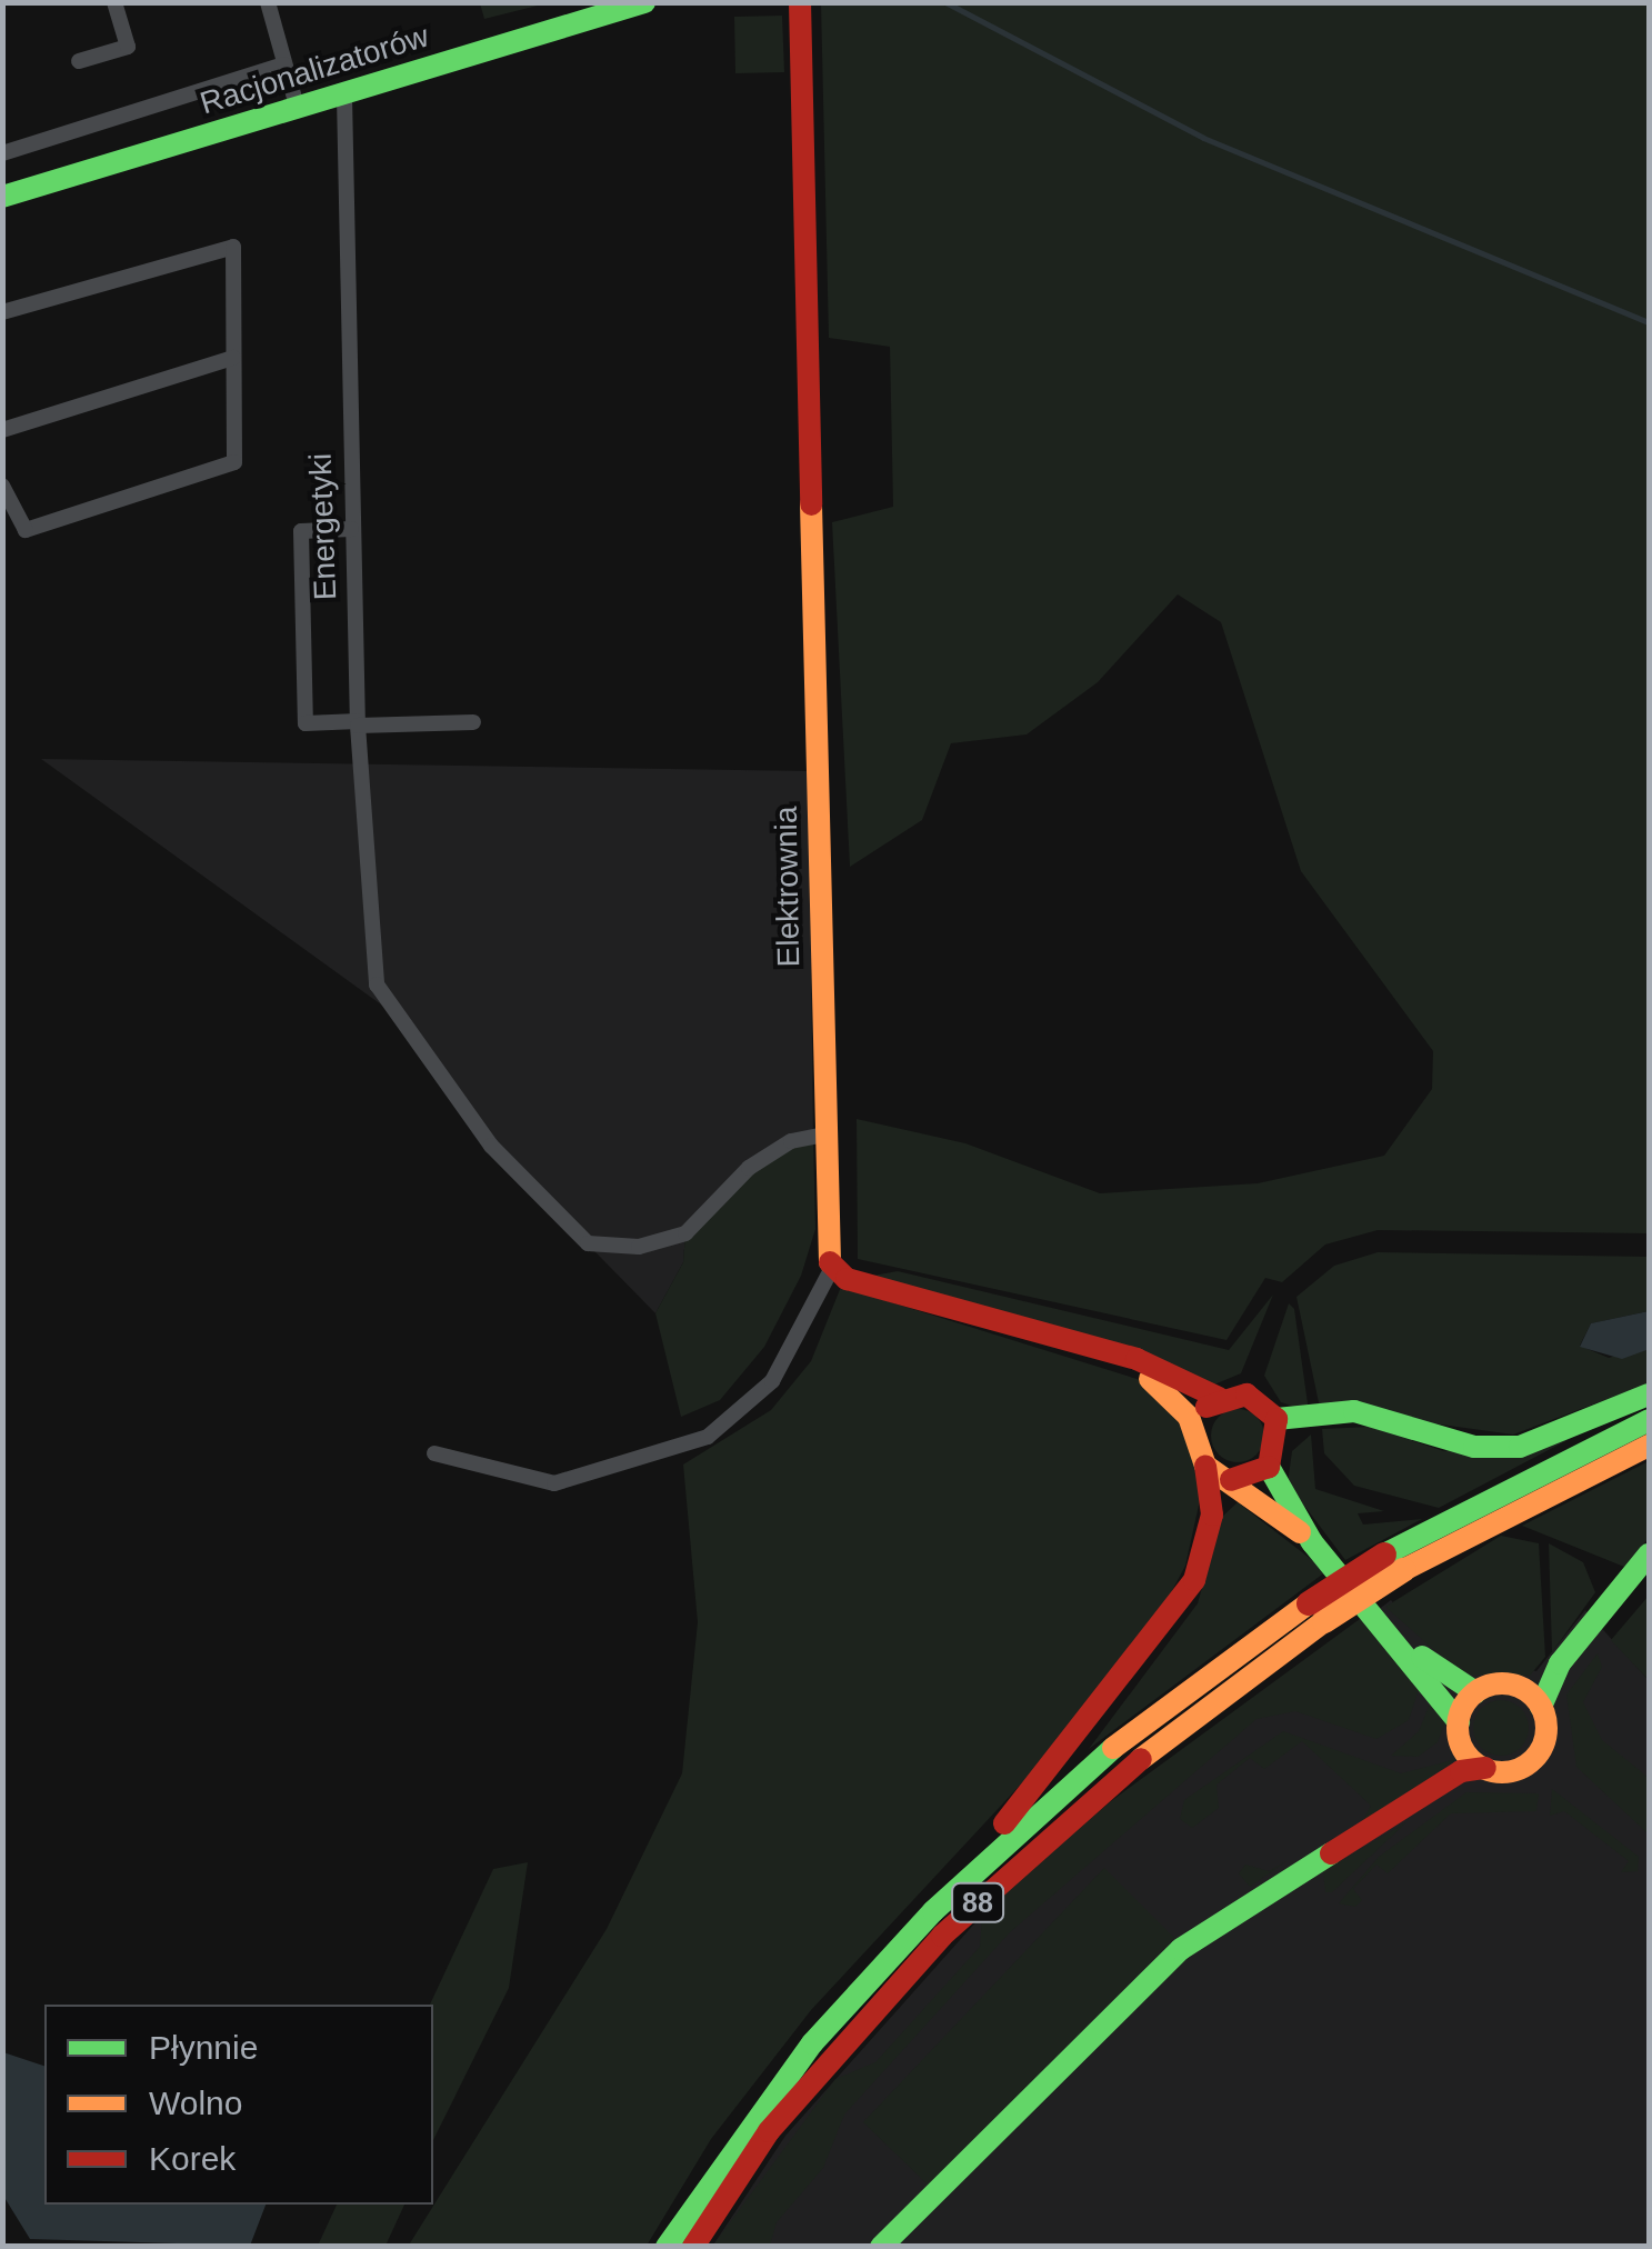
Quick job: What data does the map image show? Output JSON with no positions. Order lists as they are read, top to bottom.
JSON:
{
  "streets": {
    "street": [
      "Racjonalizatorów",
      "Energetyki",
      "Elektrownia",
      "88"
    ]
  },
  "crossings": [
    ["Racjonalizatorów", "Energetyki"],
    ["Energetyki", "Elektrownia"]
  ],
  "legend": ["Płynnie", "Wolno", "Korek"]
}
